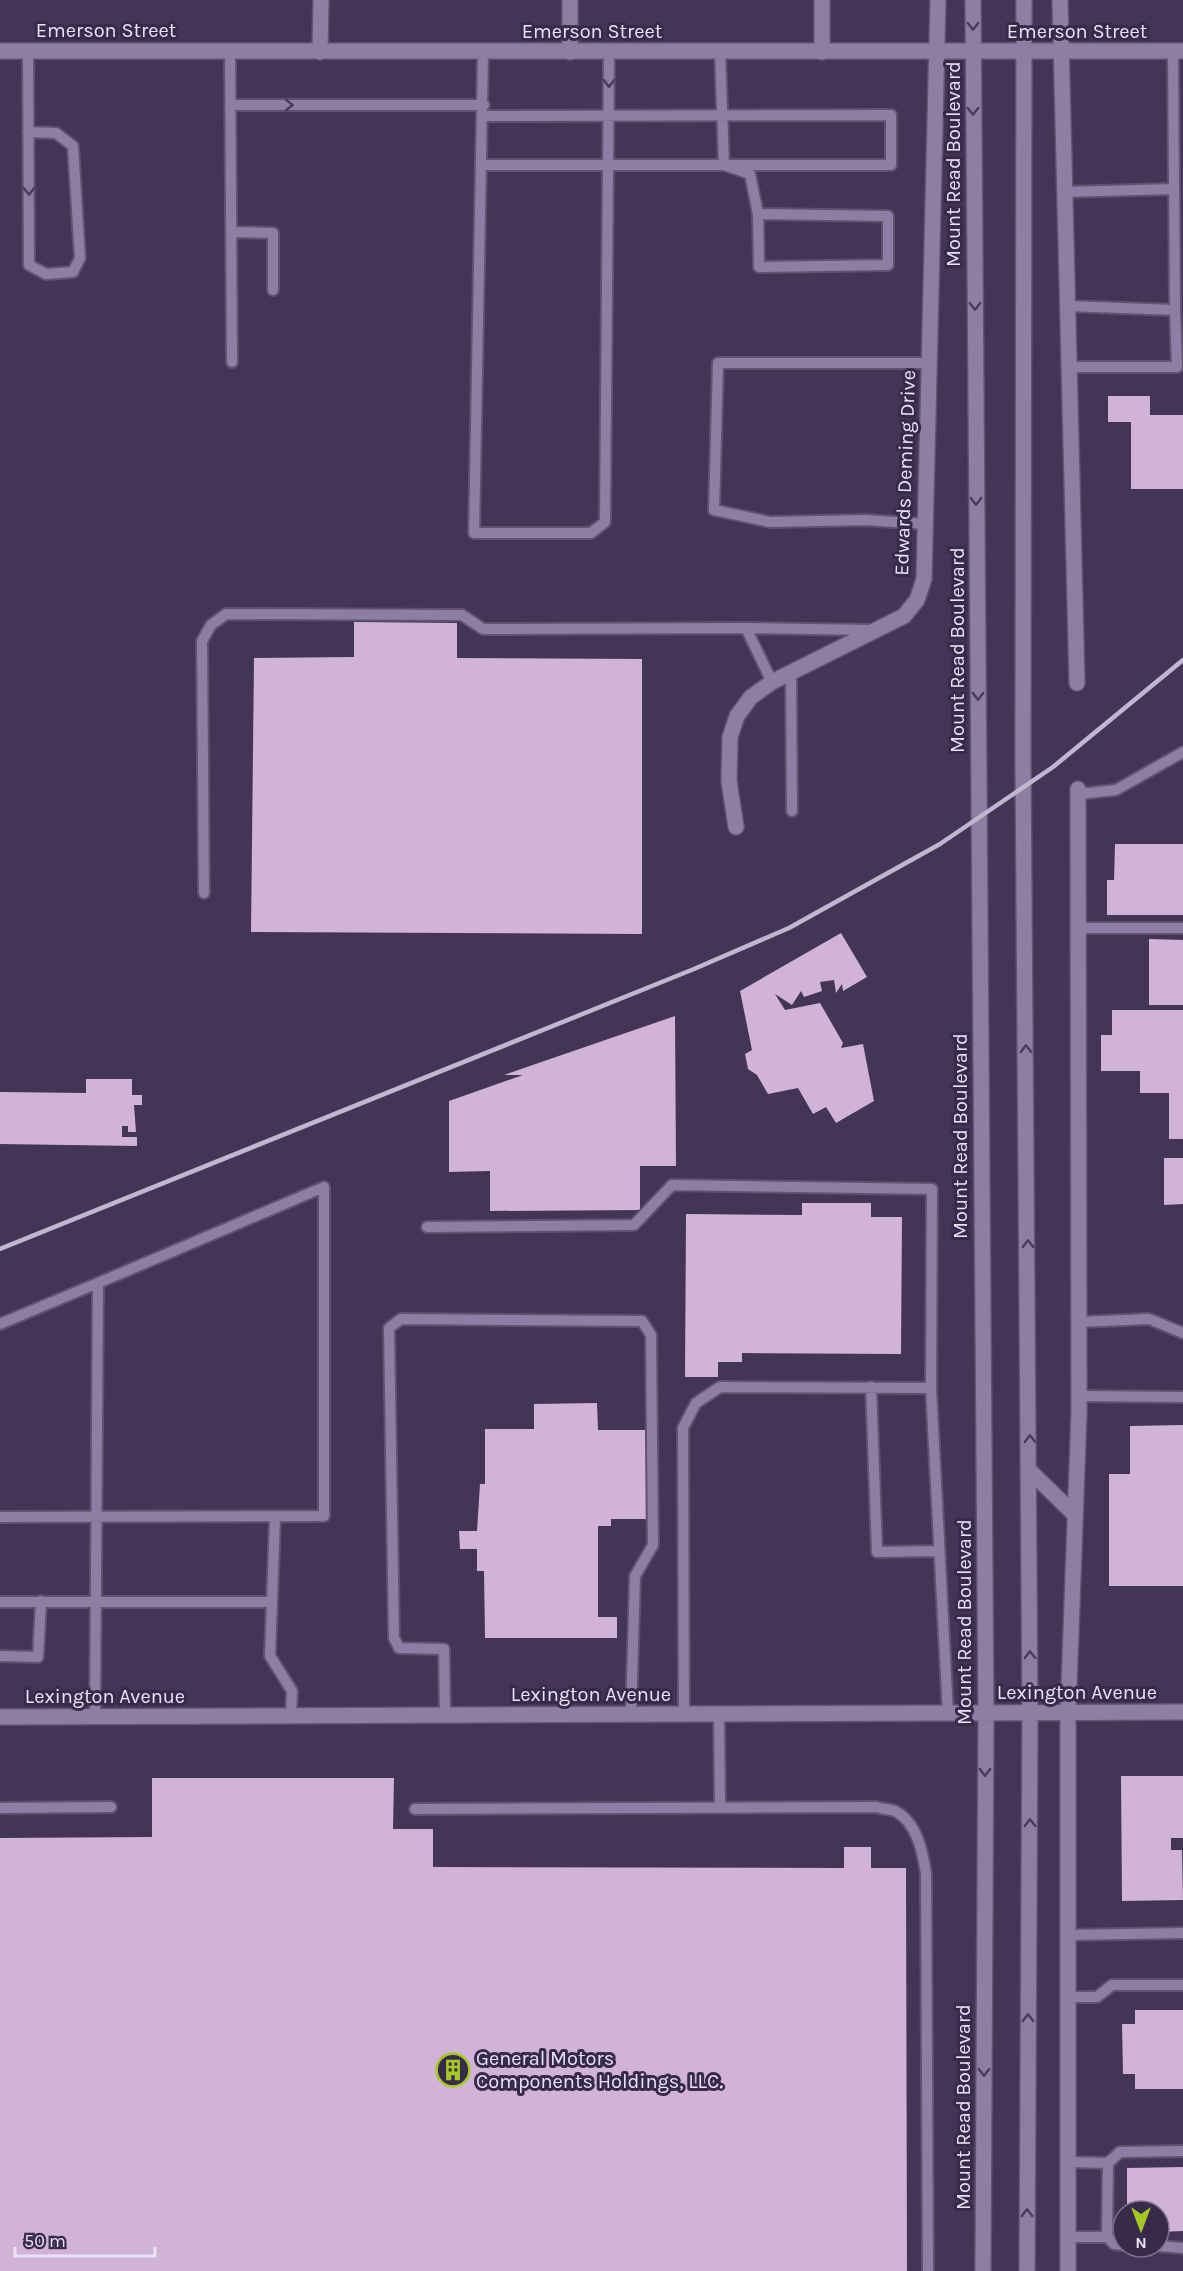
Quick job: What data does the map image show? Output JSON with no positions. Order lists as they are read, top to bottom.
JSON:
{
  "streets": {
    "main road": [
      "Emerson Street",
      "Mount Read Boulevard",
      "Edwards Deming Drive",
      "Lexington Avenue"
    ]
  },
  "crossings": [
    ["Emerson Street", "Mount Read Boulevard"],
    ["Emerson Street", "Edwards Deming Drive"],
    ["Mount Read Boulevard", "Edwards Deming Drive"],
    ["Mount Read Boulevard", "Lexington Avenue"]
  ],
  "places": {
    "building": ["General Motors Components Holdings, LLC."]
  },
  "scale_bar": "50 m",
  "north": "bottom"
}
